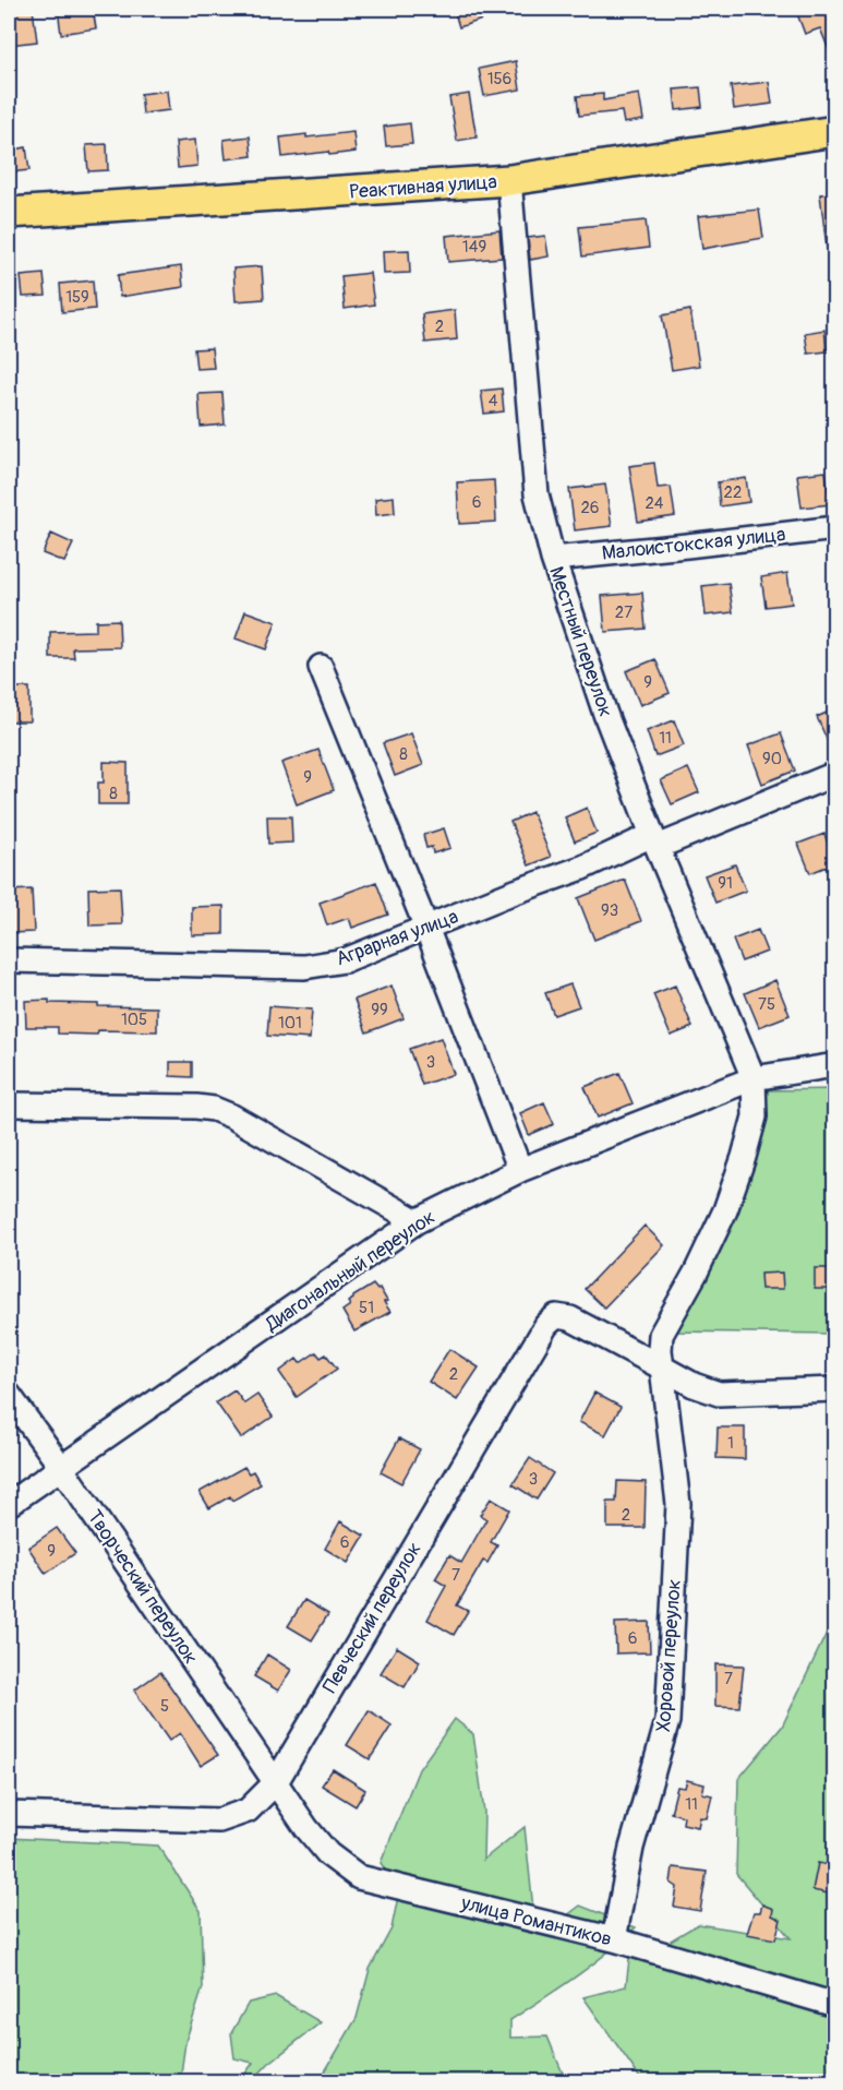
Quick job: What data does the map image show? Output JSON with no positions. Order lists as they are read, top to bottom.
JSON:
{
  "streets": {
    "main road": ["Реактивная улица"],
    "street": [
      "Малоистокская улица",
      "Местный переулок",
      "Аграрная улица",
      "Диагональный переулок",
      "Творческий переулок",
      "Певческий переулок",
      "Хоровой переулок",
      "улица Романтиков"
    ]
  },
  "crossings": [
    ["Реактивная улица", "Местный переулок"],
    ["Малоистокская улица", "Местный переулок"],
    ["Местный переулок", "Аграрная улица"],
    ["Местный переулок", "Диагональный переулок"],
    ["Местный переулок", "Хоровой переулок"],
    ["Диагональный переулок", "Творческий переулок"],
    ["Диагональный переулок", "Хоровой переулок"],
    ["Творческий переулок", "Певческий переулок"],
    ["Творческий переулок", "улица Романтиков"],
    ["Певческий переулок", "Хоровой переулок"],
    ["Певческий переулок", "улица Романтиков"],
    ["Хоровой переулок", "улица Романтиков"]
  ],
  "house_numbers": [
    "156",
    "149",
    "159",
    "2",
    "4",
    "22",
    "6",
    "24",
    "26",
    "27",
    "9",
    "11",
    "8",
    "90",
    "9",
    "8",
    "91",
    "93",
    "75",
    "99",
    "105",
    "101",
    "3",
    "51",
    "2",
    "1",
    "3",
    "2",
    "6",
    "9",
    "7",
    "6",
    "7",
    "5",
    "11"
  ]
}
